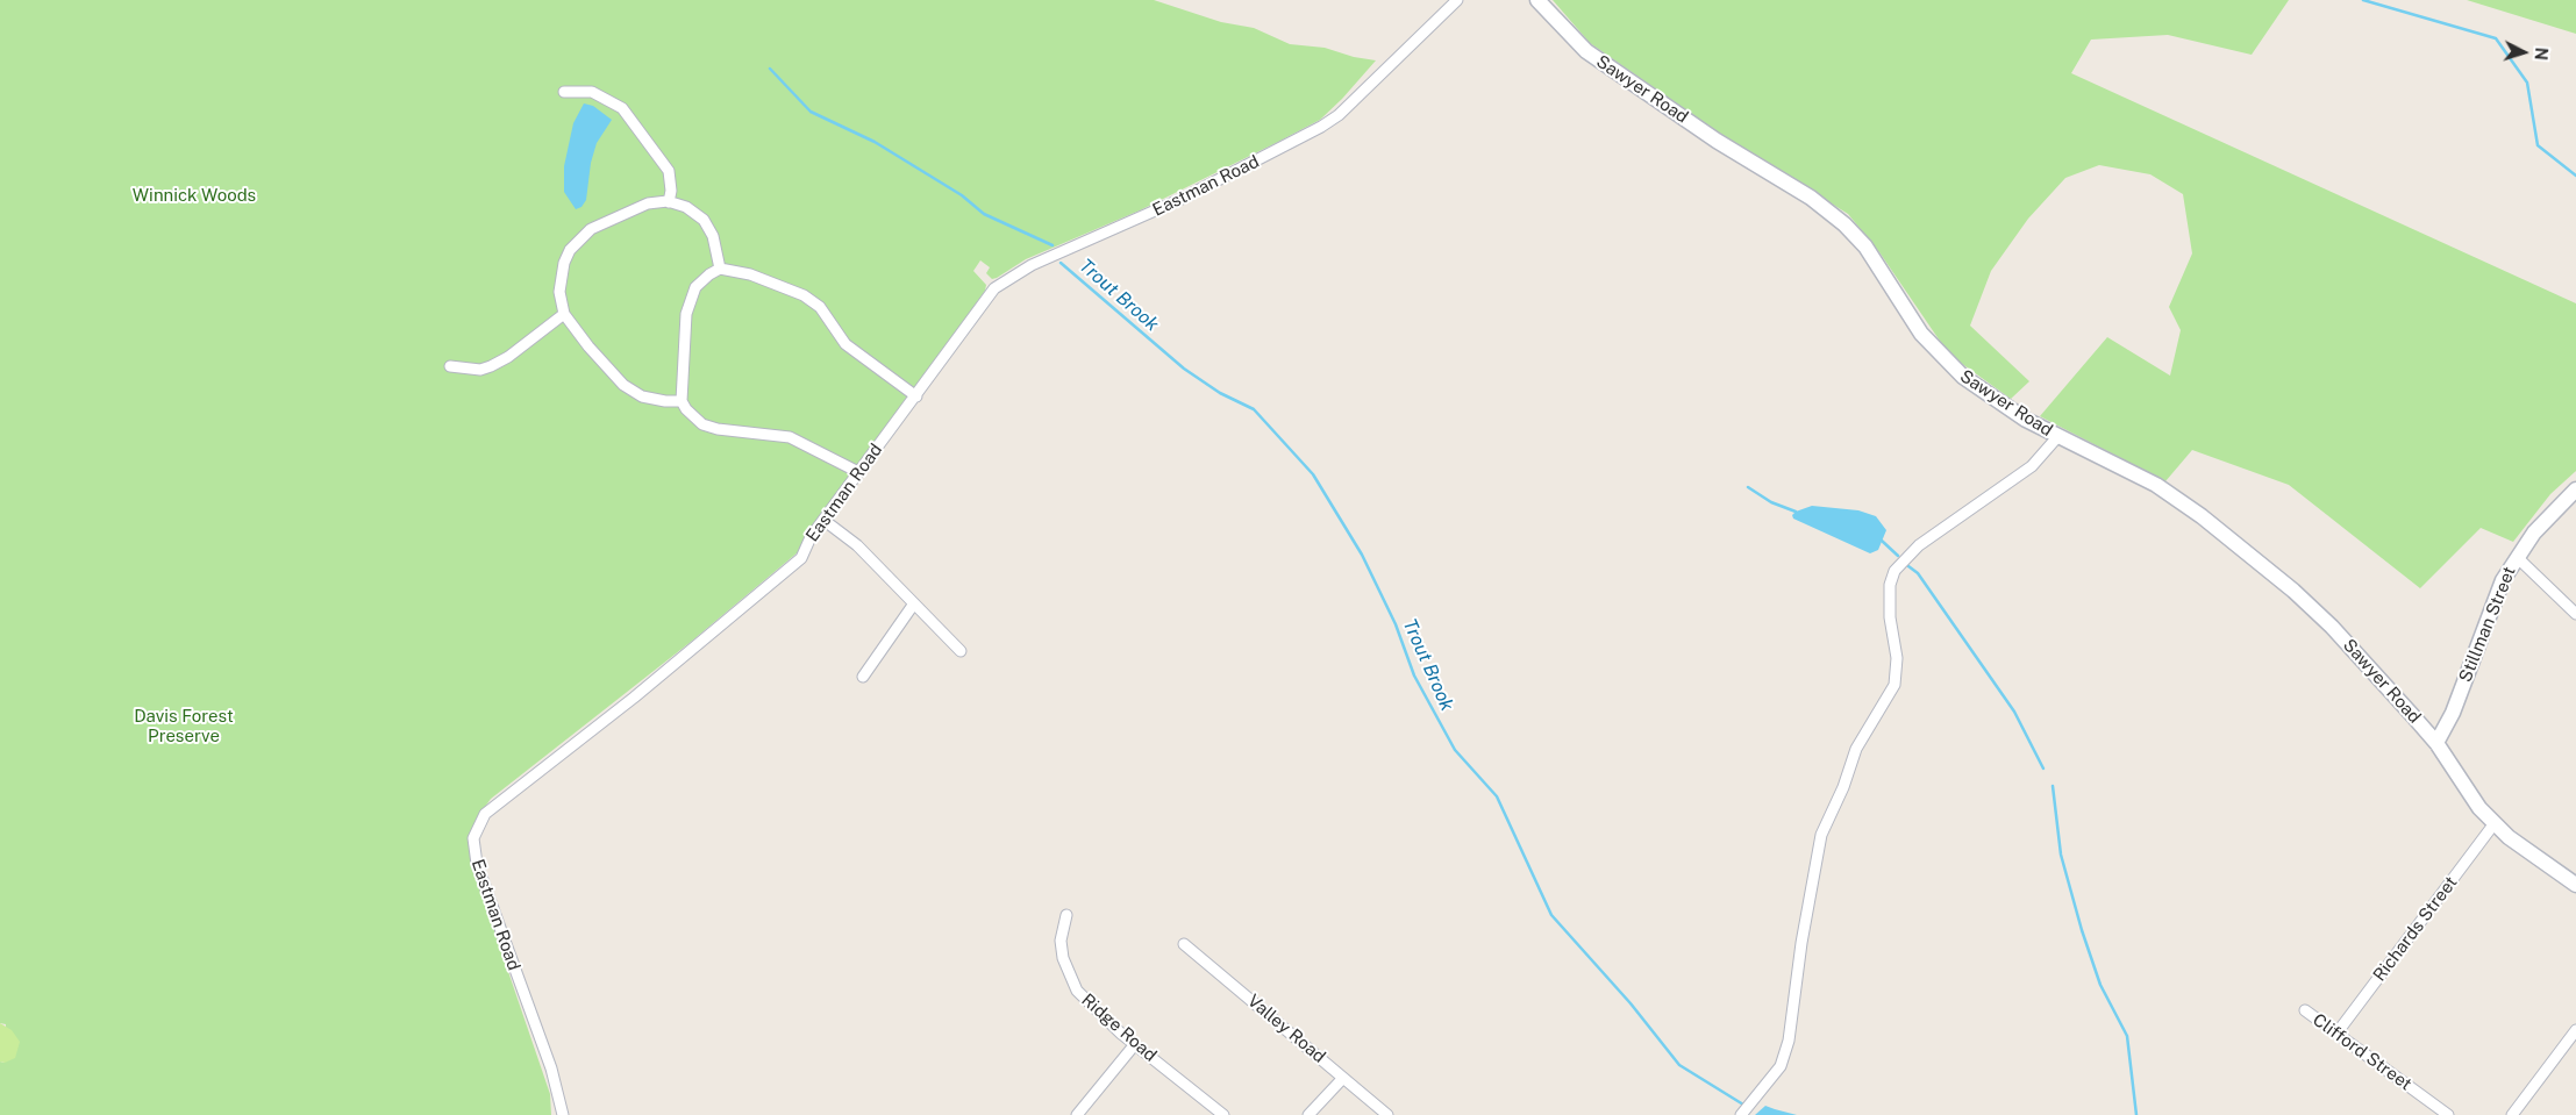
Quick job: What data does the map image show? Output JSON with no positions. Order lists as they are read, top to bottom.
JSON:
{
  "streets": {
    "street": [
      "Sawyer Road",
      "Eastman Road",
      "Stillman Street",
      "Richards Street",
      "Ridge Road",
      "Valley Road",
      "Clifford Street"
    ]
  },
  "crossings": [
    ["Sawyer Road", "Stillman Street"],
    ["Sawyer Road", "Richards Street"],
    ["Richards Street", "Clifford Street"]
  ],
  "water": ["Trout Brook"],
  "parks": ["Winnick Woods", "Davis Forest Preserve"],
  "north": "right"
}
